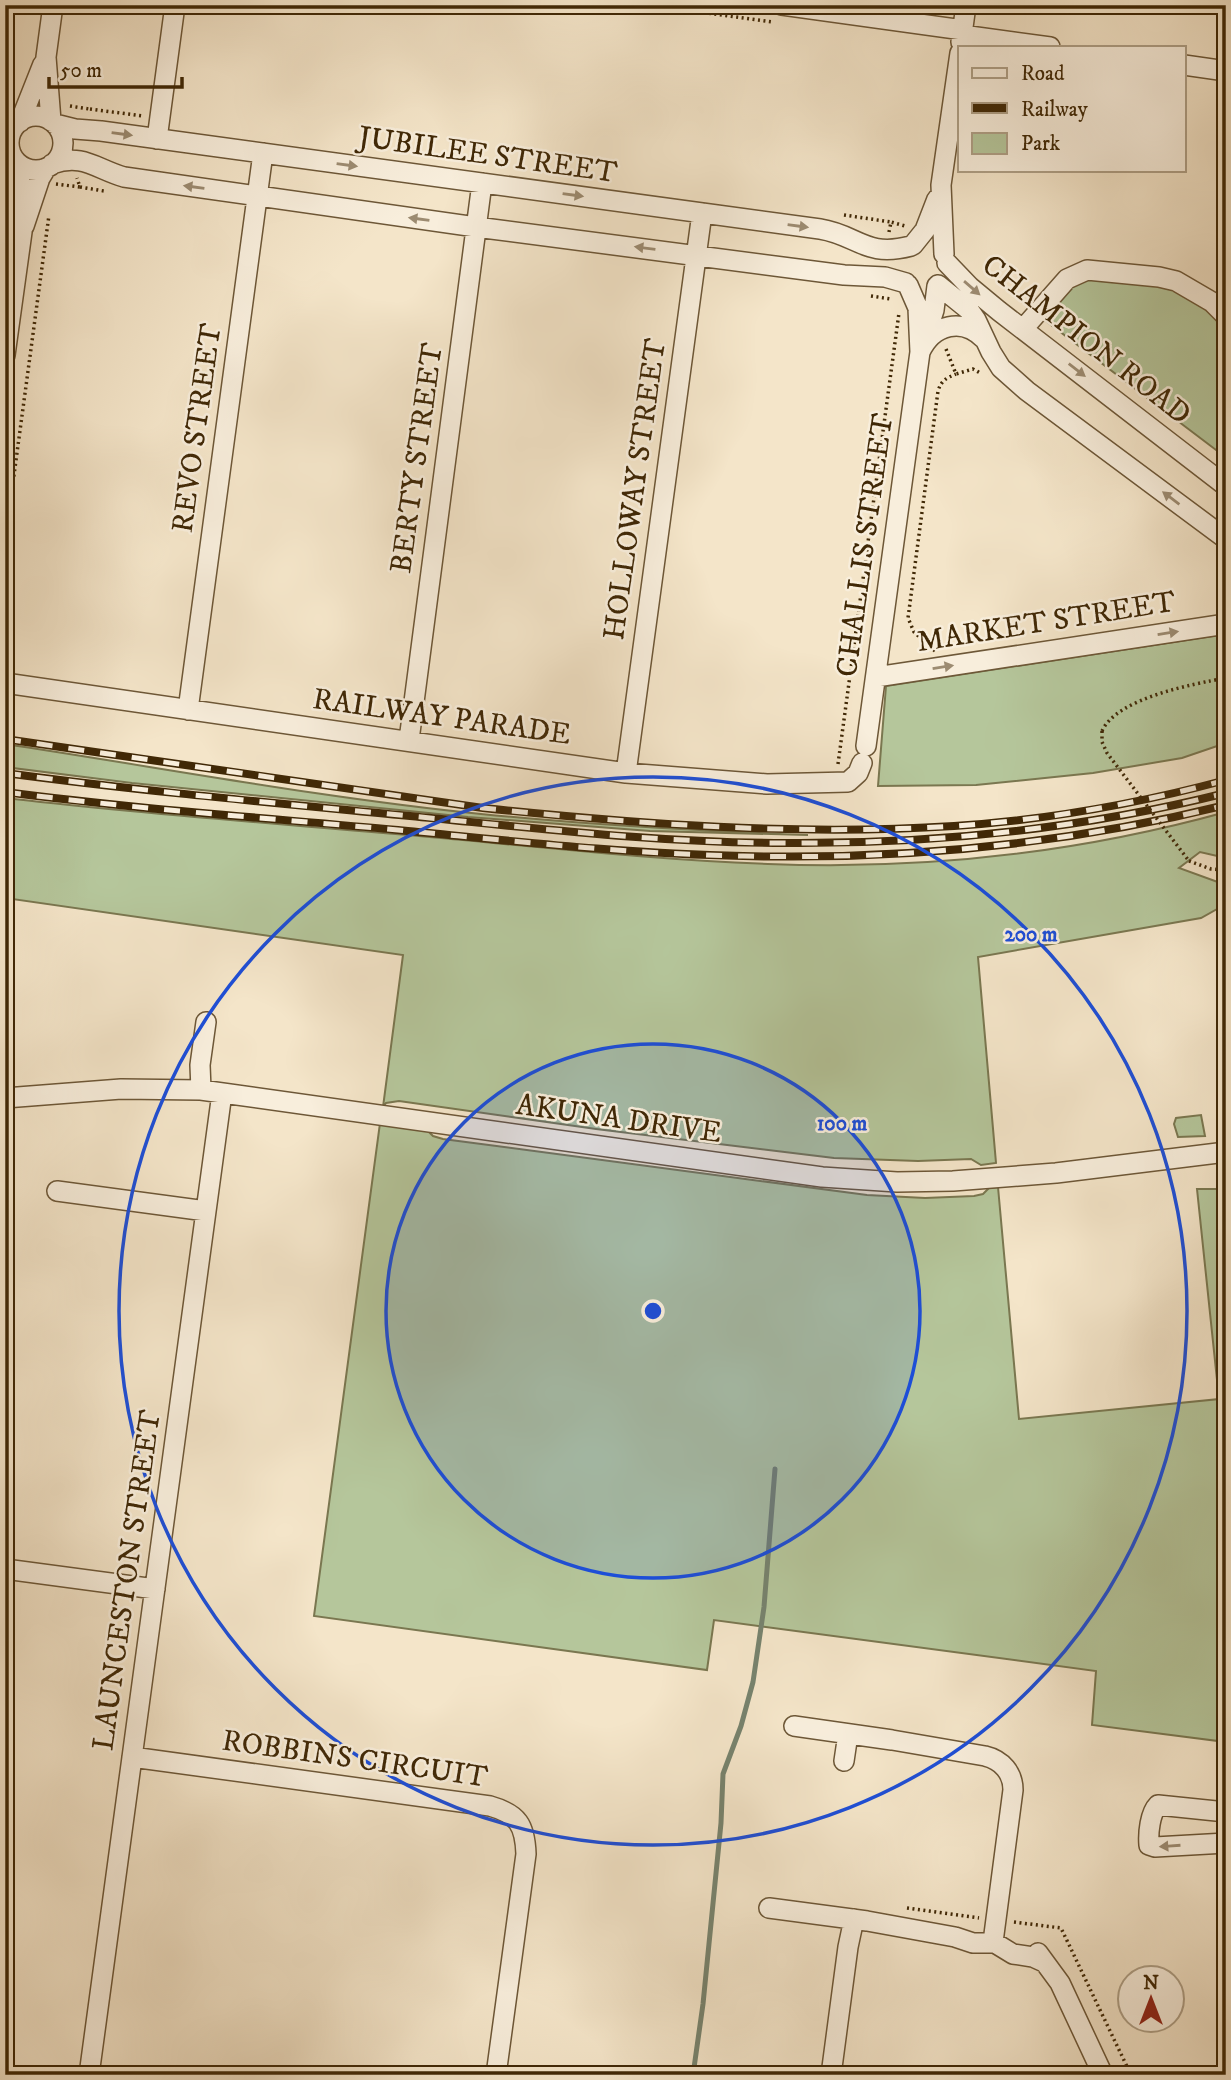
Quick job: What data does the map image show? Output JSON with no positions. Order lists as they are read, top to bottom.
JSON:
{
  "streets": {
    "street": [
      "JUBILEE STREET",
      "CHAMPION ROAD",
      "REVO STREET",
      "BERTY STREET",
      "HOLLOWAY STREET",
      "CHALLIS STREET",
      "MARKET STREET",
      "RAILWAY PARADE",
      "AKUNA DRIVE",
      "LAUNCESTON STREET",
      "ROBBINS CIRCUIT"
    ]
  },
  "crossings": [
    ["JUBILEE STREET", "CHAMPION ROAD"],
    ["JUBILEE STREET", "REVO STREET"],
    ["JUBILEE STREET", "BERTY STREET"],
    ["JUBILEE STREET", "HOLLOWAY STREET"],
    ["JUBILEE STREET", "CHALLIS STREET"],
    ["CHAMPION ROAD", "CHALLIS STREET"],
    ["REVO STREET", "RAILWAY PARADE"],
    ["BERTY STREET", "RAILWAY PARADE"],
    ["HOLLOWAY STREET", "RAILWAY PARADE"],
    ["CHALLIS STREET", "MARKET STREET"],
    ["CHALLIS STREET", "RAILWAY PARADE"],
    ["AKUNA DRIVE", "LAUNCESTON STREET"],
    ["LAUNCESTON STREET", "ROBBINS CIRCUIT"]
  ],
  "one_way": ["MARKET STREET"],
  "legend": ["Road", "Railway", "Park"],
  "scale_bar": "50 m",
  "north": "top",
  "rings": ["200 m", "100 m"]
}
